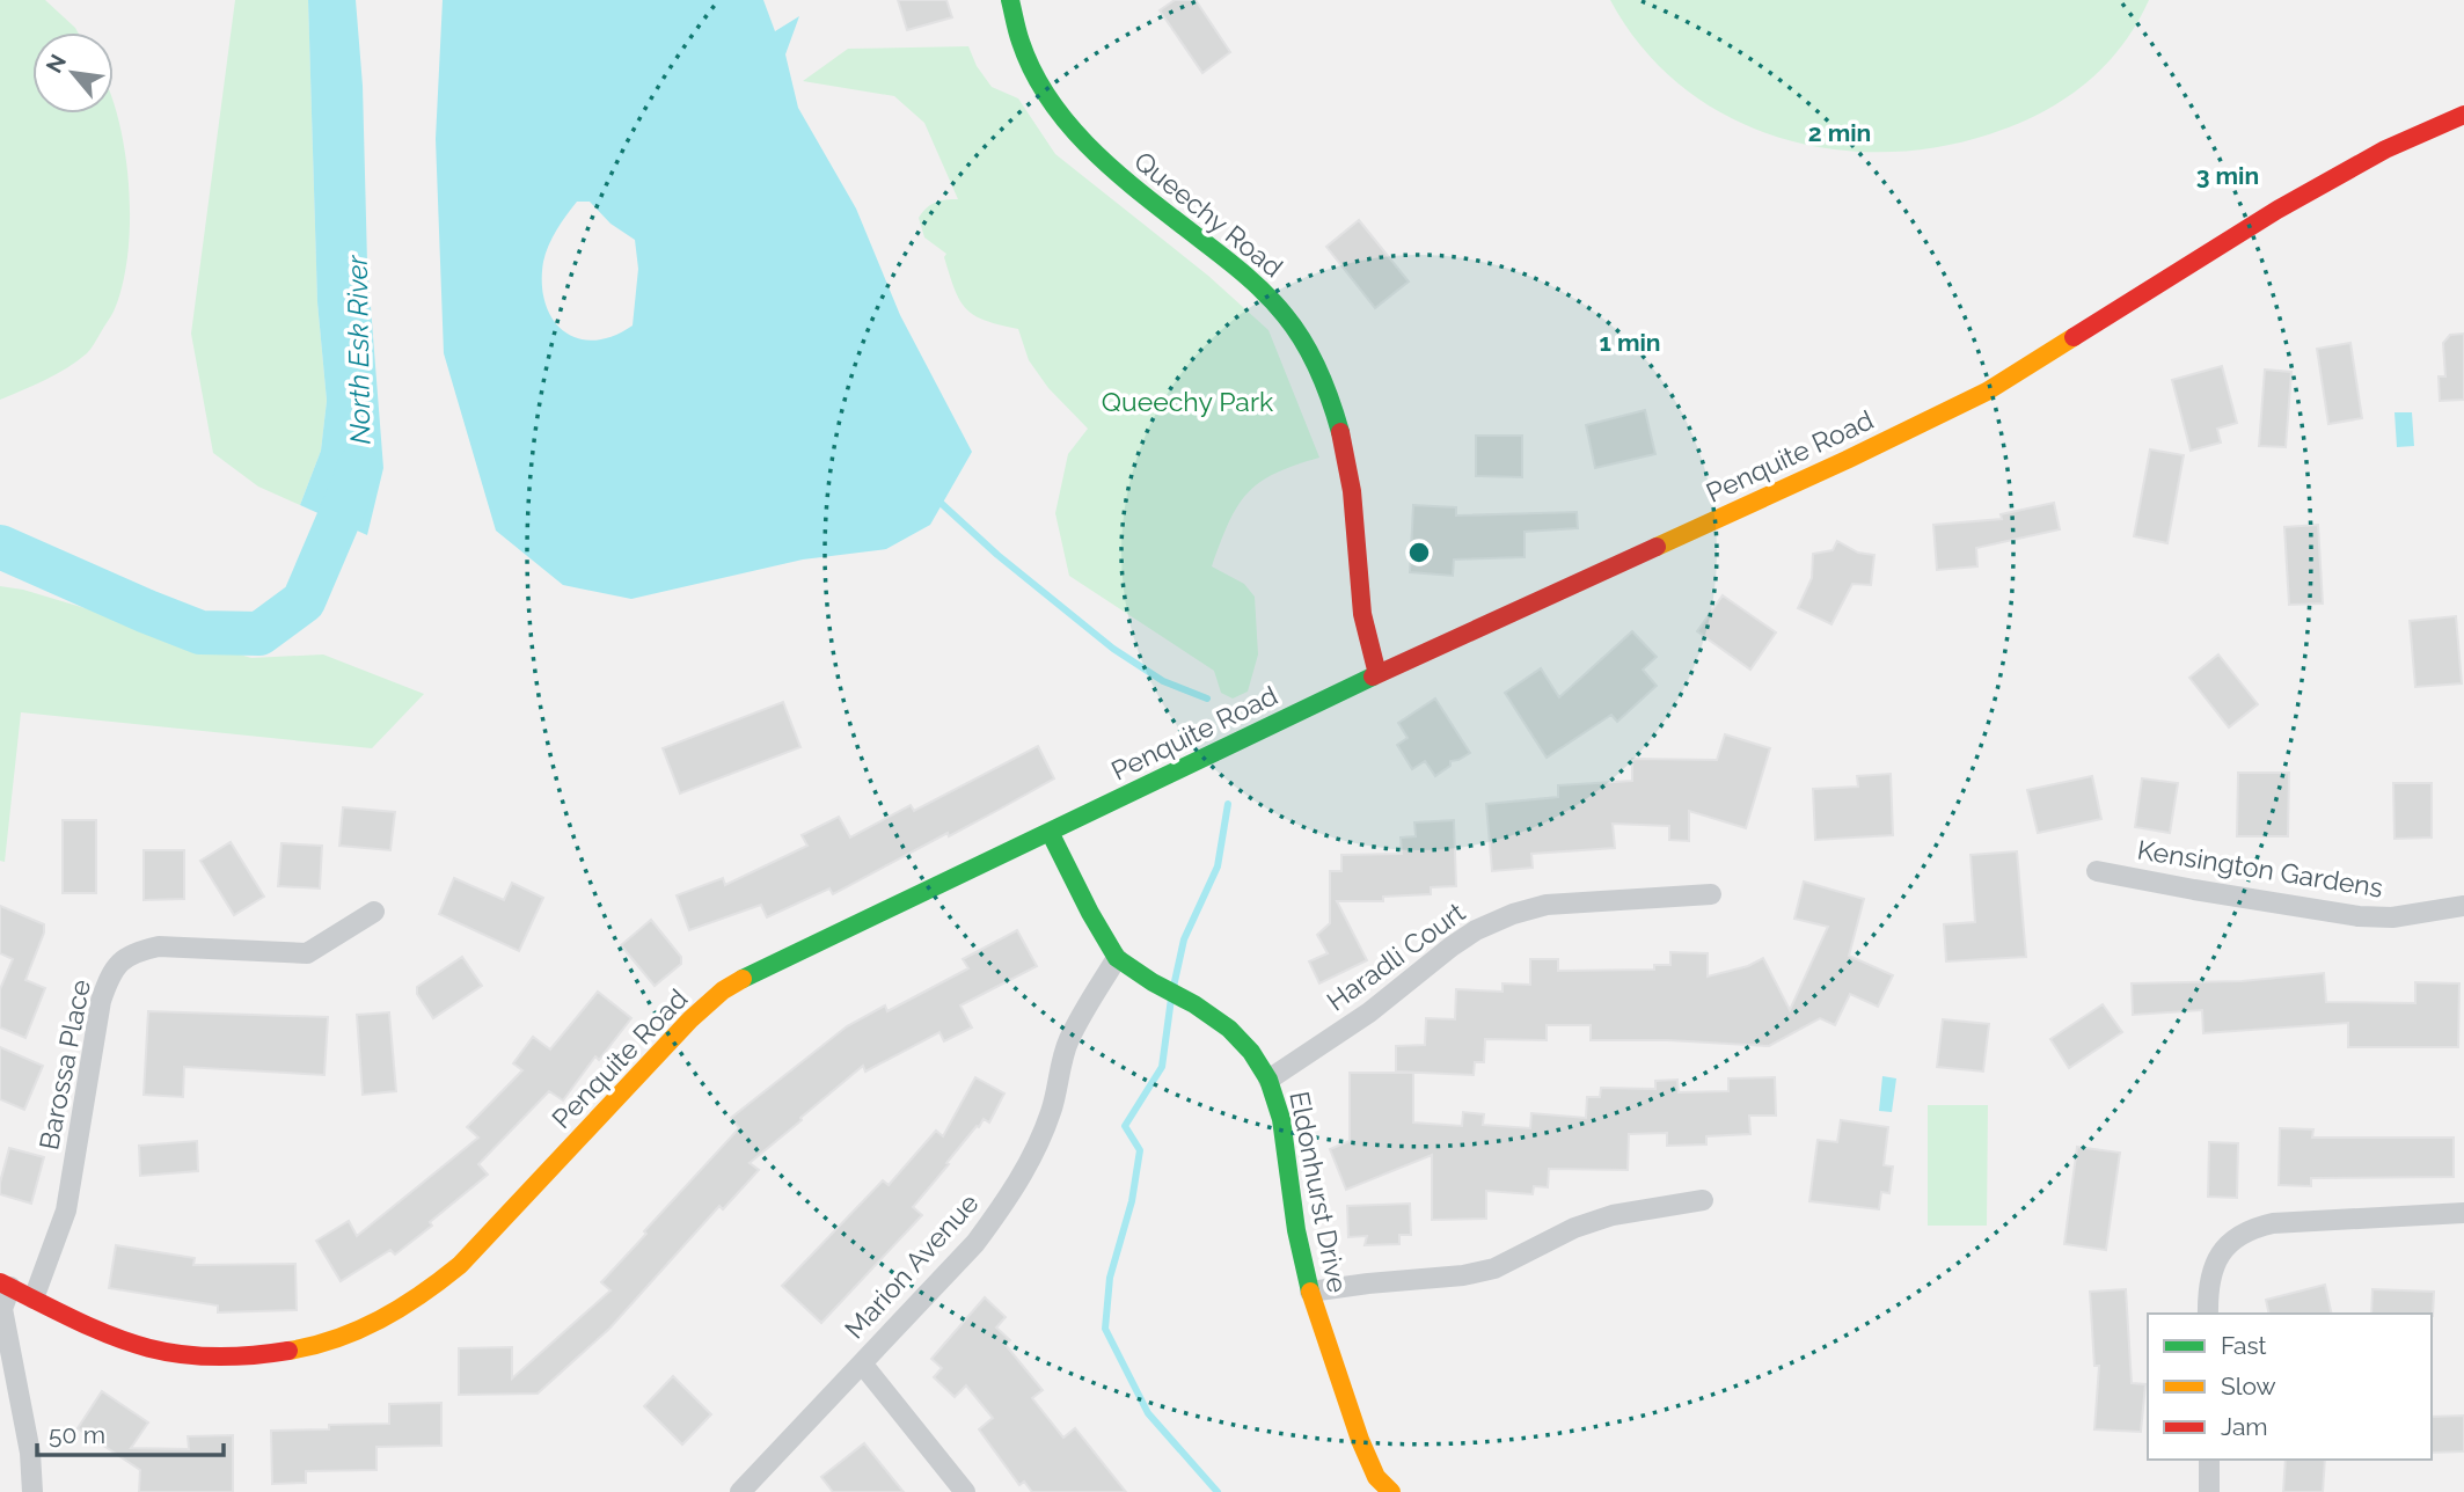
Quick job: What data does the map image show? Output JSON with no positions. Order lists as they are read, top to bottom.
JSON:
{
  "streets": {
    "street": [
      "Queechy Road",
      "Penquite Road",
      "Kensington Gardens",
      "Haradli Court",
      "Barossa Place",
      "Eldonhurst Drive",
      "Marion Avenue"
    ]
  },
  "crossings": [
    ["Queechy Road", "Penquite Road"],
    ["Penquite Road", "Barossa Place"],
    ["Penquite Road", "Eldonhurst Drive"],
    ["Haradli Court", "Eldonhurst Drive"],
    ["Eldonhurst Drive", "Marion Avenue"]
  ],
  "water": ["North Esk River"],
  "parks": ["Queechy Park"],
  "legend": ["Fast", "Slow", "Jam"],
  "scale_bar": "50 m",
  "north": "top left",
  "rings": ["2 min", "3 min", "1 min"]
}
